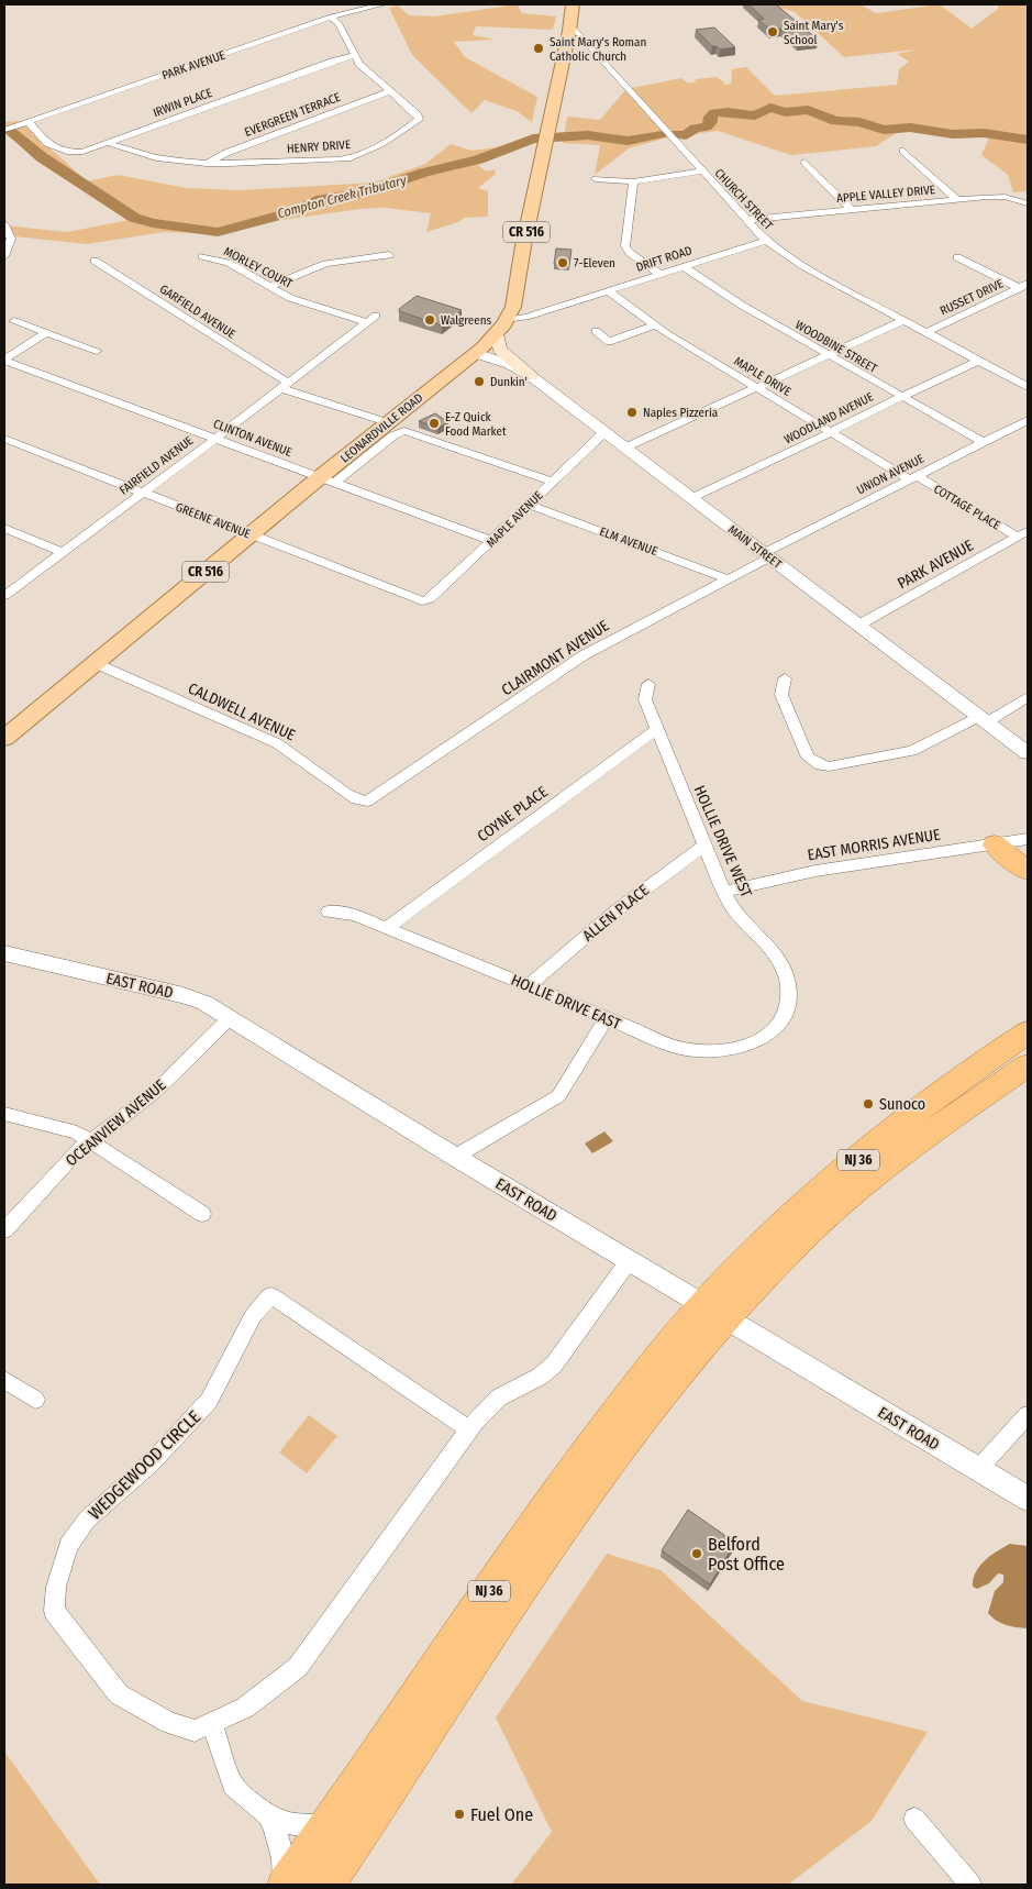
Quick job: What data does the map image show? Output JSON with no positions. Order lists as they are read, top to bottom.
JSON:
{
  "streets": {
    "highway": ["NJ 36"],
    "main road": ["CR 516", "LEONARDVILLE ROAD"],
    "street": [
      "PARK AVENUE",
      "IRWIN PLACE",
      "EVERGREEN TERRACE",
      "HENRY DRIVE",
      "APPLE VALLEY DRIVE",
      "CHURCH STREET",
      "DRIFT ROAD",
      "MORLEY COURT",
      "RUSSET DRIVE",
      "GARFIELD AVENUE",
      "WOODBINE STREET",
      "MAPLE DRIVE",
      "WOODLAND AVENUE",
      "CLINTON AVENUE",
      "FAIRFIELD AVENUE",
      "UNION AVENUE",
      "COTTAGE PLACE",
      "MAPLE AVENUE",
      "GREENE AVENUE",
      "ELM AVENUE",
      "MAIN STREET",
      "CLAIRMONT AVENUE",
      "CALDWELL AVENUE",
      "COYNE PLACE",
      "HOLLIE DRIVE WEST",
      "EAST MORRIS AVENUE",
      "ALLEN PLACE",
      "EAST ROAD",
      "HOLLIE DRIVE EAST",
      "OCEANVIEW AVENUE",
      "WEDGEWOOD CIRCLE"
    ]
  },
  "crossings": [
    ["PARK AVENUE", "IRWIN PLACE"],
    ["PARK AVENUE", "HENRY DRIVE"],
    ["PARK AVENUE", "COTTAGE PLACE"],
    ["PARK AVENUE", "MAIN STREET"],
    ["IRWIN PLACE", "HENRY DRIVE"],
    ["EVERGREEN TERRACE", "HENRY DRIVE"],
    ["APPLE VALLEY DRIVE", "CHURCH STREET"],
    ["CHURCH STREET", "DRIFT ROAD"],
    ["CHURCH STREET", "RUSSET DRIVE"],
    ["CHURCH STREET", "WOODLAND AVENUE"],
    ["CHURCH STREET", "LEONARDVILLE ROAD"],
    ["DRIFT ROAD", "WOODBINE STREET"],
    ["DRIFT ROAD", "MAPLE DRIVE"],
    ["DRIFT ROAD", "LEONARDVILLE ROAD"],
    ["MORLEY COURT", "FAIRFIELD AVENUE"],
    ["GARFIELD AVENUE", "LEONARDVILLE ROAD"],
    ["GARFIELD AVENUE", "FAIRFIELD AVENUE"],
    ["WOODBINE STREET", "WOODLAND AVENUE"],
    ["WOODBINE STREET", "UNION AVENUE"],
    ["MAPLE DRIVE", "WOODLAND AVENUE"],
    ["MAPLE DRIVE", "UNION AVENUE"],
    ["MAPLE DRIVE", "COTTAGE PLACE"],
    ["WOODLAND AVENUE", "MAIN STREET"],
    ["LEONARDVILLE ROAD", "CLINTON AVENUE"],
    ["LEONARDVILLE ROAD", "GREENE AVENUE"],
    ["LEONARDVILLE ROAD", "MAIN STREET"],
    ["LEONARDVILLE ROAD", "CALDWELL AVENUE"],
    ["CLINTON AVENUE", "FAIRFIELD AVENUE"],
    ["CLINTON AVENUE", "MAPLE AVENUE"],
    ["FAIRFIELD AVENUE", "GREENE AVENUE"],
    ["UNION AVENUE", "COTTAGE PLACE"],
    ["UNION AVENUE", "MAIN STREET"],
    ["UNION AVENUE", "CLAIRMONT AVENUE"],
    ["MAPLE AVENUE", "GREENE AVENUE"],
    ["MAPLE AVENUE", "ELM AVENUE"],
    ["MAPLE AVENUE", "MAIN STREET"],
    ["ELM AVENUE", "CLAIRMONT AVENUE"],
    ["MAIN STREET", "CLAIRMONT AVENUE"],
    ["CLAIRMONT AVENUE", "CALDWELL AVENUE"],
    ["COYNE PLACE", "HOLLIE DRIVE WEST"],
    ["COYNE PLACE", "HOLLIE DRIVE EAST"],
    ["HOLLIE DRIVE WEST", "EAST MORRIS AVENUE"],
    ["HOLLIE DRIVE WEST", "ALLEN PLACE"],
    ["HOLLIE DRIVE WEST", "HOLLIE DRIVE EAST"],
    ["ALLEN PLACE", "HOLLIE DRIVE EAST"],
    ["EAST ROAD", "OCEANVIEW AVENUE"],
    ["EAST ROAD", "NJ 36"],
    ["EAST ROAD", "WEDGEWOOD CIRCLE"]
  ],
  "water": ["Compton Creek Tributary"],
  "places": [
    "Saint Mary's School",
    "Saint Mary's Roman Catholic Church",
    "7-Eleven",
    "Walgreens",
    "Dunkin'",
    "Naples Pizzeria",
    "E-Z Quick Food Market",
    "Sunoco",
    "Belford Post Office",
    "Fuel One"
  ]
}
